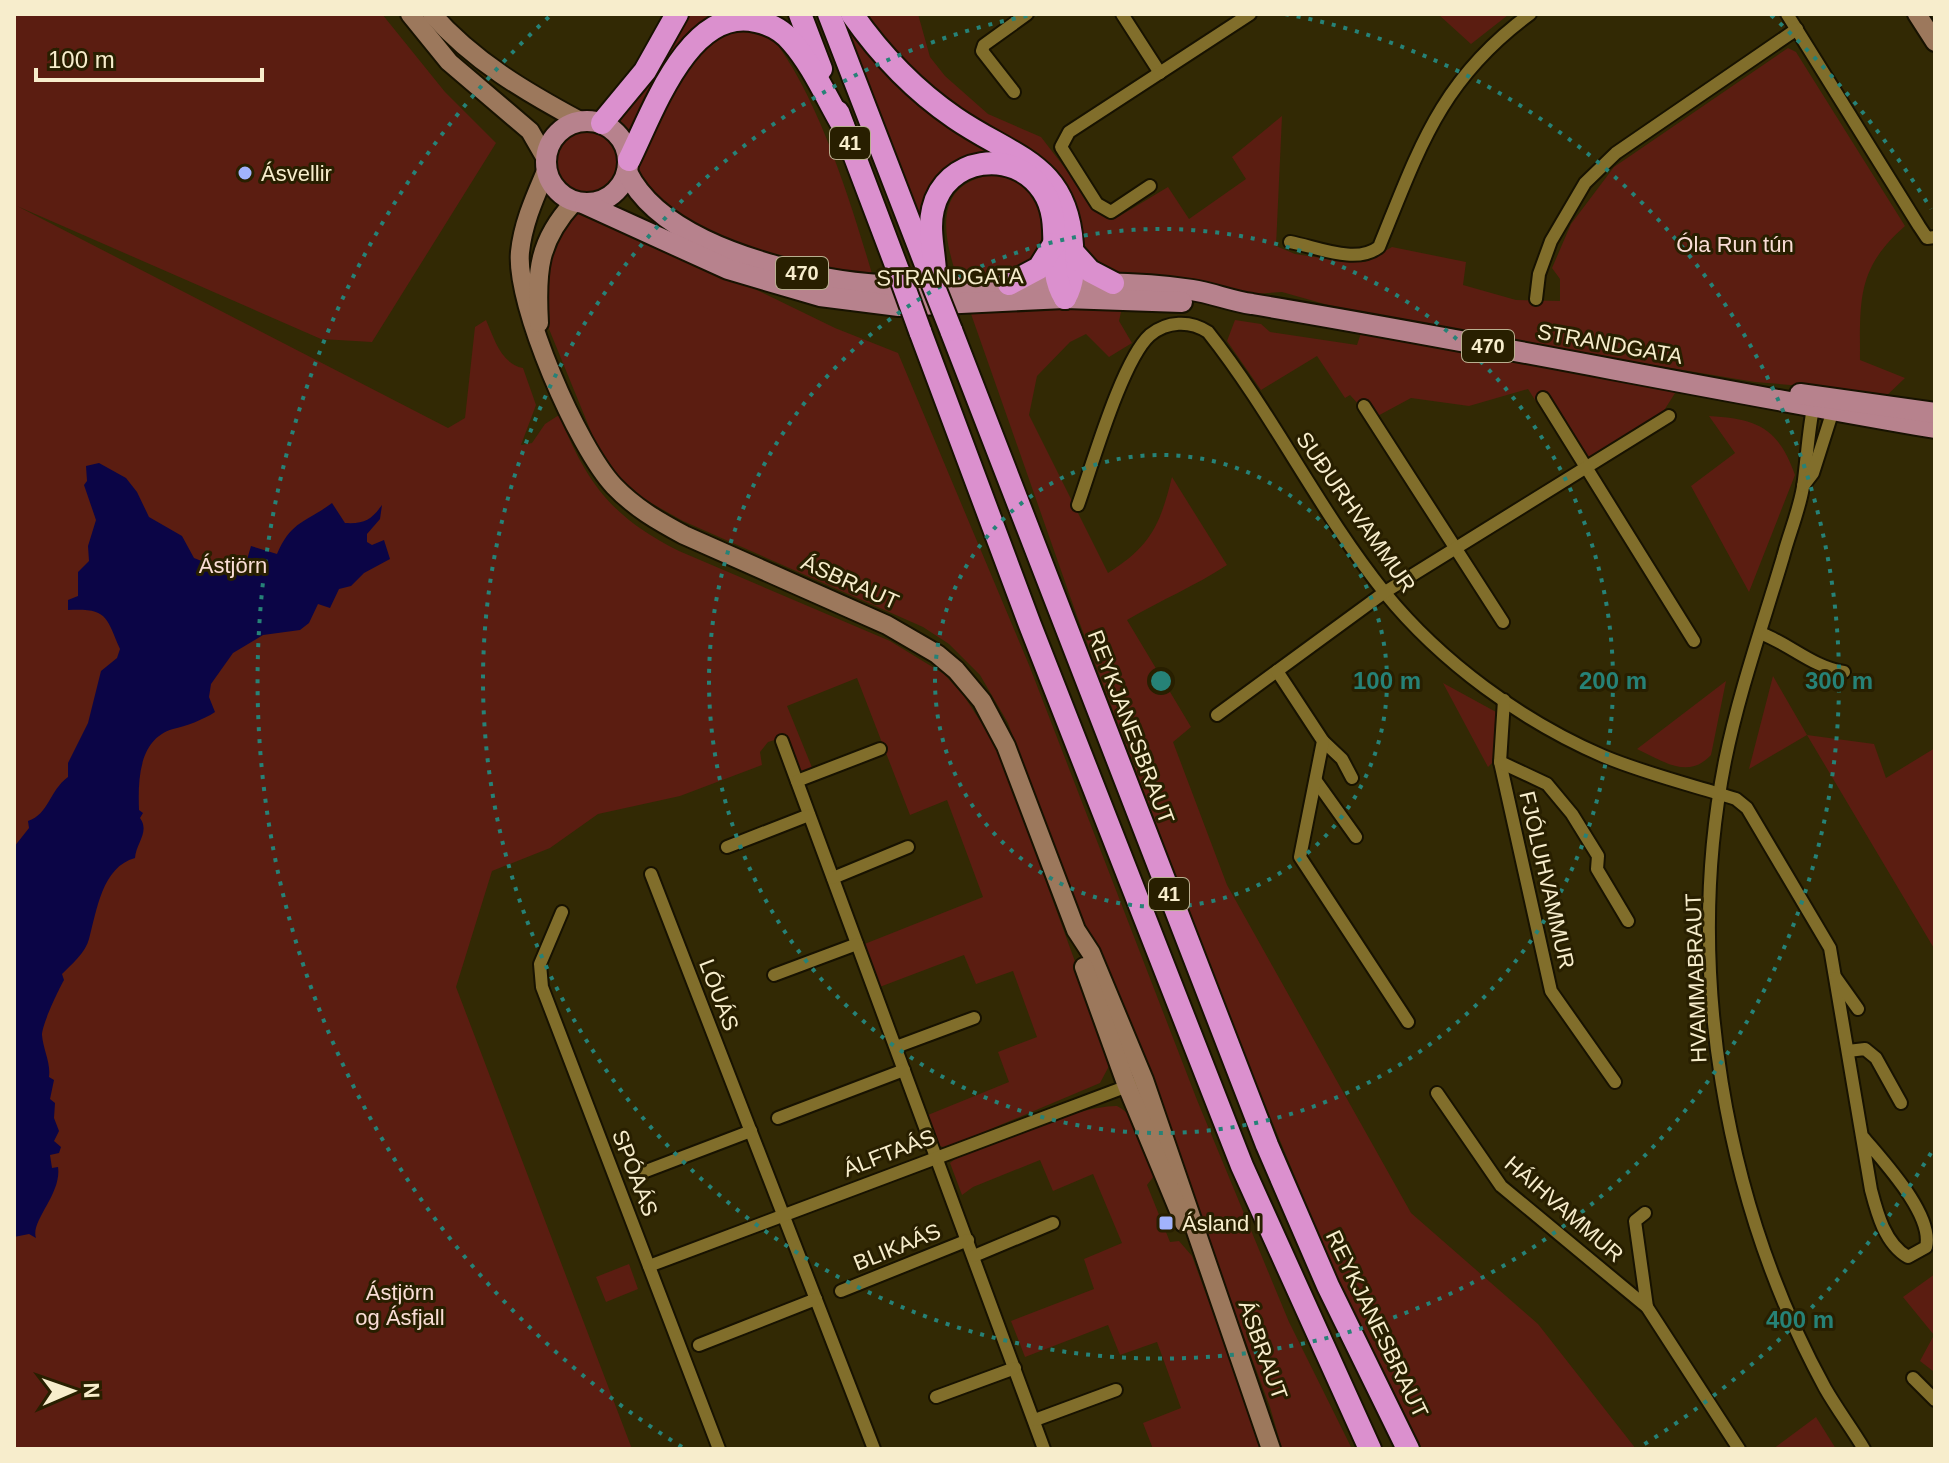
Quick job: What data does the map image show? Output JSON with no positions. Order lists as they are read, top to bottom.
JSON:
{
  "streets": {
    "highway": ["41", "REYKJANESBRAUT"],
    "main road": ["470", "STRANDGATA"],
    "street": [
      "SUÐURHVAMMUR",
      "ÁSBRAUT",
      "FJÓLUHVAMMUR",
      "HVAMMABRAUT",
      "LÓUÁS",
      "ÁLFTAÁS",
      "SPÓAÁS",
      "HÁIHVAMMUR",
      "BLIKAÁS"
    ]
  },
  "crossings": [
    ["470", "STRANDGATA"],
    ["470", "ÁSBRAUT"],
    ["STRANDGATA", "ÁSBRAUT"],
    ["STRANDGATA", "HVAMMABRAUT"],
    ["SUÐURHVAMMUR", "FJÓLUHVAMMUR"],
    ["SUÐURHVAMMUR", "HVAMMABRAUT"],
    ["ÁSBRAUT", "ÁLFTAÁS"],
    ["LÓUÁS", "ÁLFTAÁS"],
    ["ÁLFTAÁS", "SPÓAÁS"],
    ["ÁLFTAÁS", "BLIKAÁS"]
  ],
  "parks": ["Óla Run tún", "Ástjörn", "Ástjörn og Ásfjall"],
  "places": {
    "other": ["Ásvellir"],
    "transit": ["Ásland I"]
  },
  "scale_bar": "100 m",
  "north": "right",
  "rings": [
    "100 m",
    "200 m",
    "300 m",
    "400 m"
  ]
}
